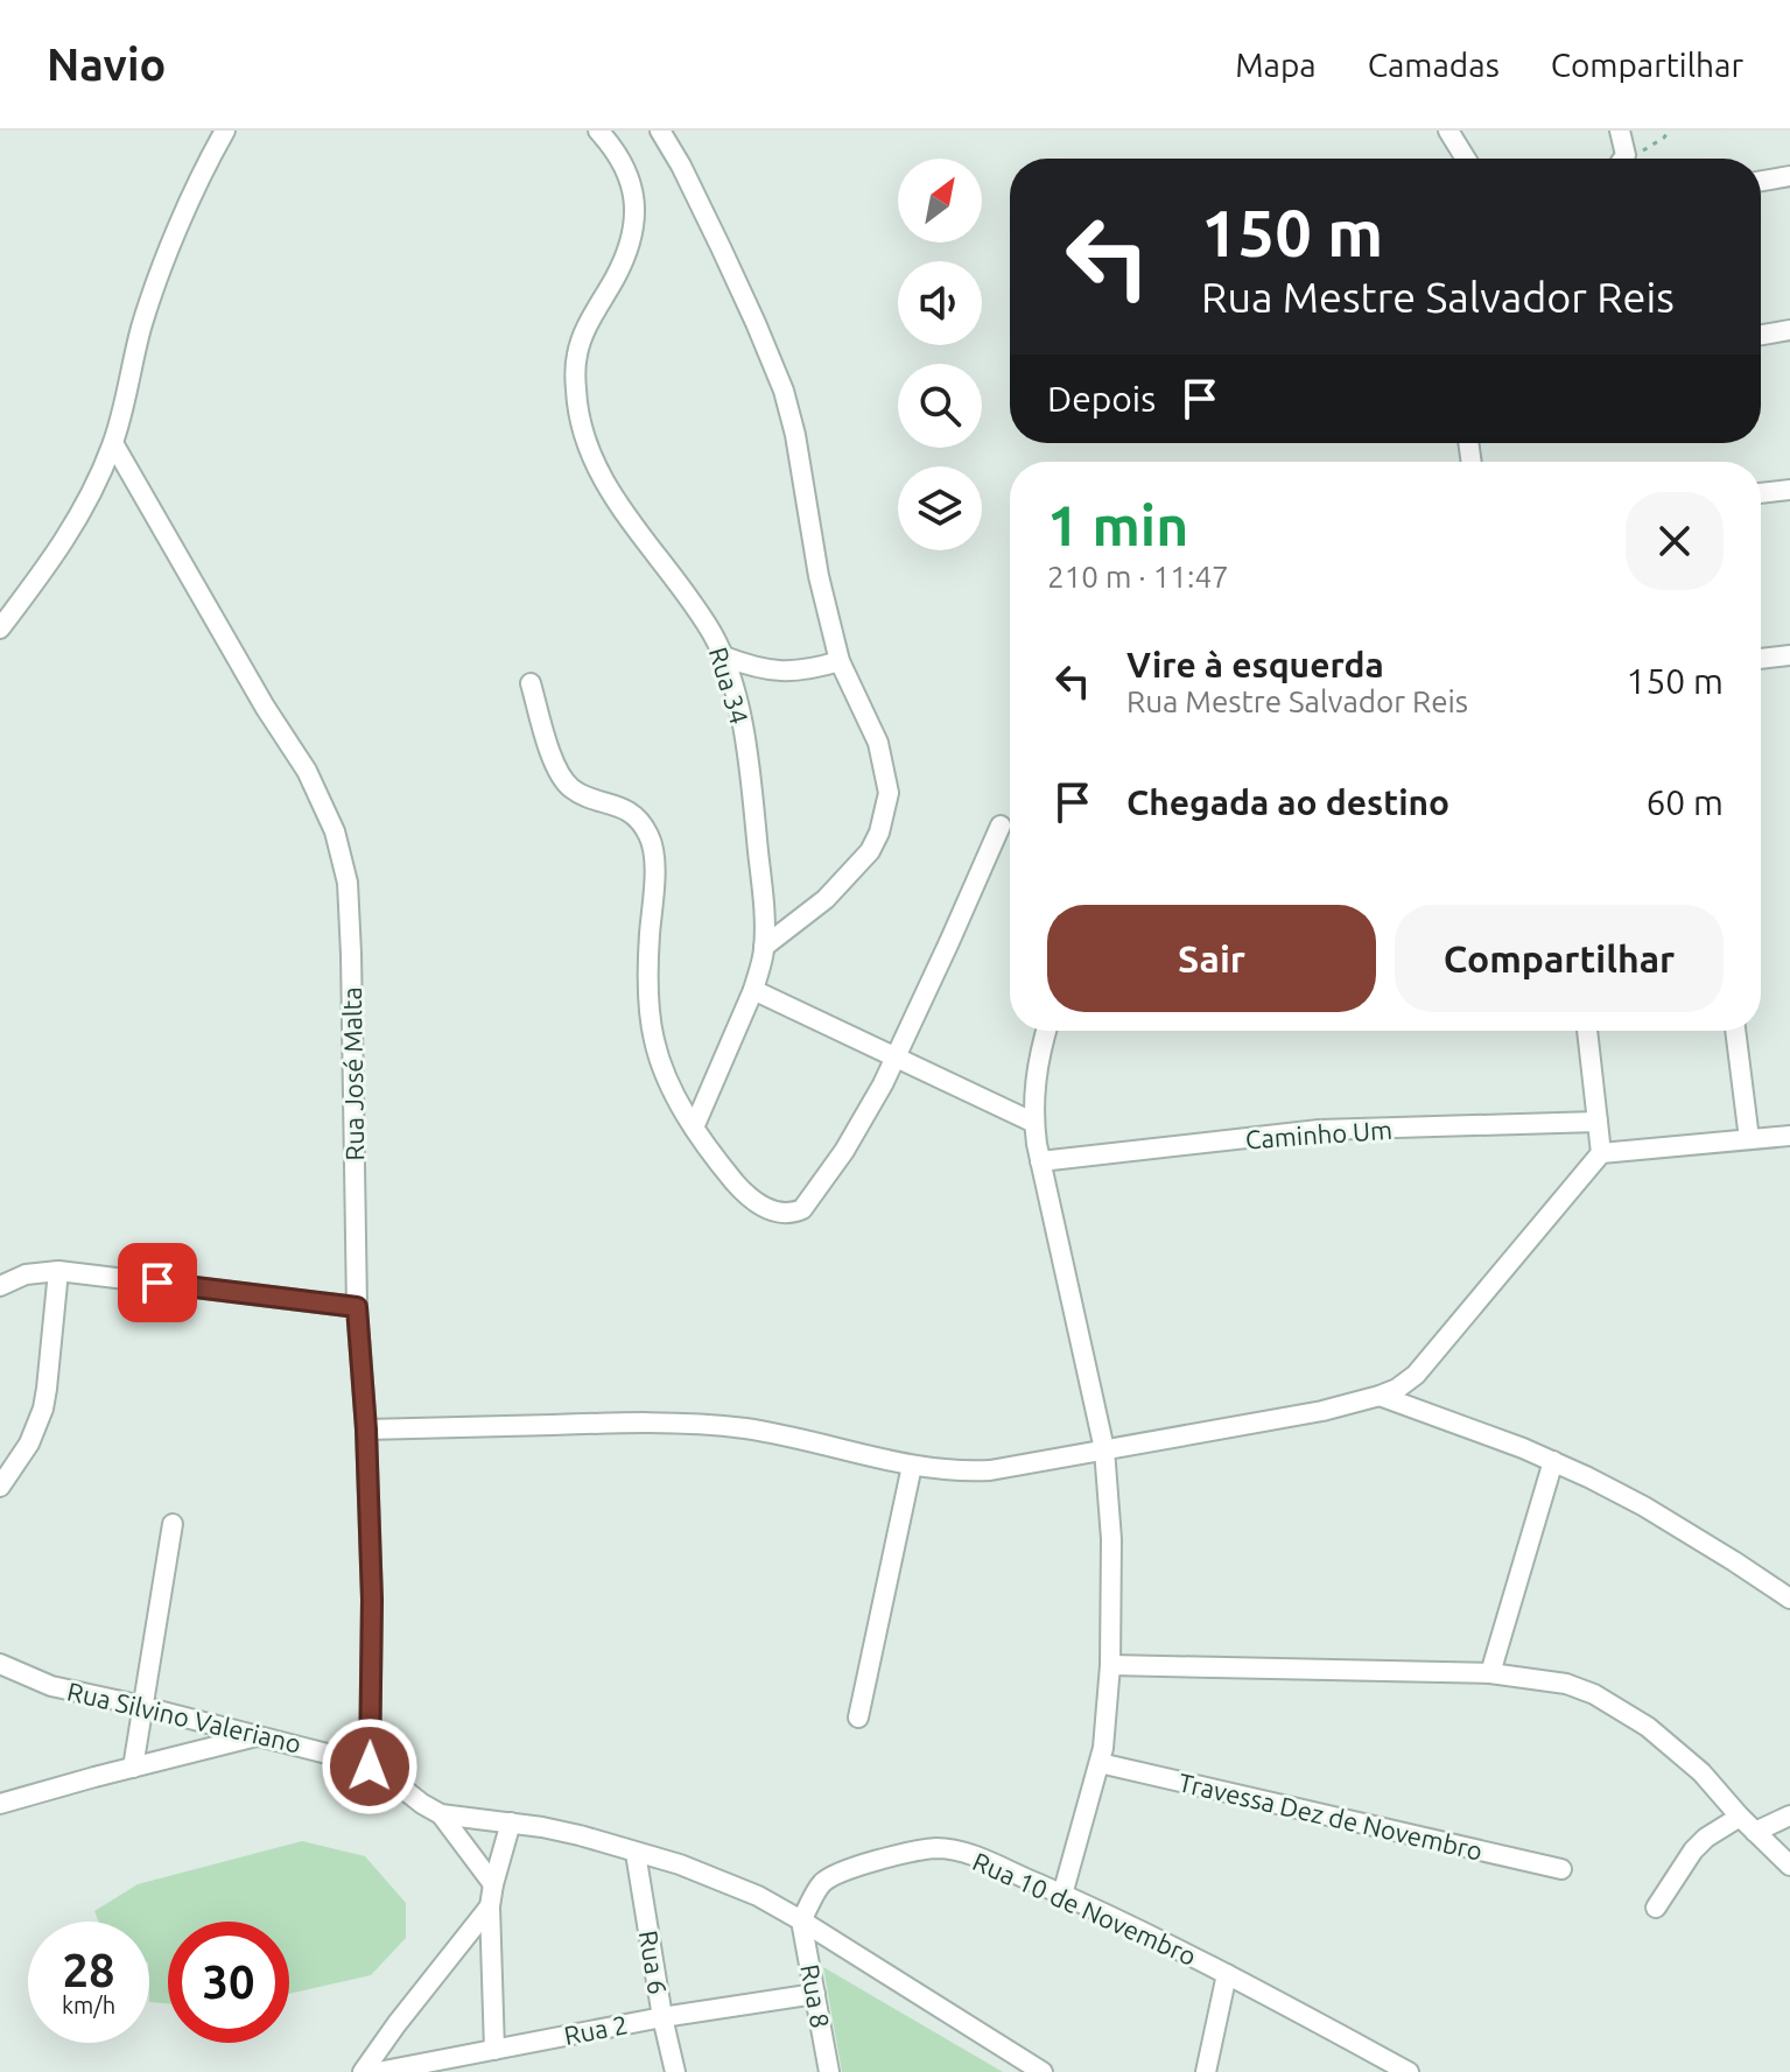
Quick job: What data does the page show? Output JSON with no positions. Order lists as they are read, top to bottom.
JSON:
{
  "streets": {
    "street": [
      "Rua 34",
      "Rua José Malta",
      "Caminho Um",
      "Rua Silvino Valeriano",
      "Travessa Dez de Novembro",
      "Rua 10 de Novembro",
      "Rua 6",
      "Rua 8",
      "Rua 2"
    ]
  },
  "crossings": [
    ["Rua José Malta", "Rua Silvino Valeriano"],
    ["Rua 10 de Novembro", "Rua 8"],
    ["Rua 6", "Rua 2"],
    ["Rua 8", "Rua 2"]
  ],
  "north": "top right",
  "page": {
    "header": "Navio",
    "nav": ["Mapa", "Camadas", "Compartilhar"],
    "turn": ["150 m", "Rua Mestre Salvador Reis"],
    "then": "Depois",
    "heading": ["1 min", "210 m · 11:47"],
    "list": [
      {
        "name": "Vire à esquerda",
        "note": "Rua Mestre Salvador Reis",
        "value": "150 m"
      },
      {
        "name": "Chegada ao destino",
        "value": "60 m"
      }
    ],
    "buttons": ["Sair", "Compartilhar"],
    "speed": "28 km/h",
    "limit": "30"
  }
}
